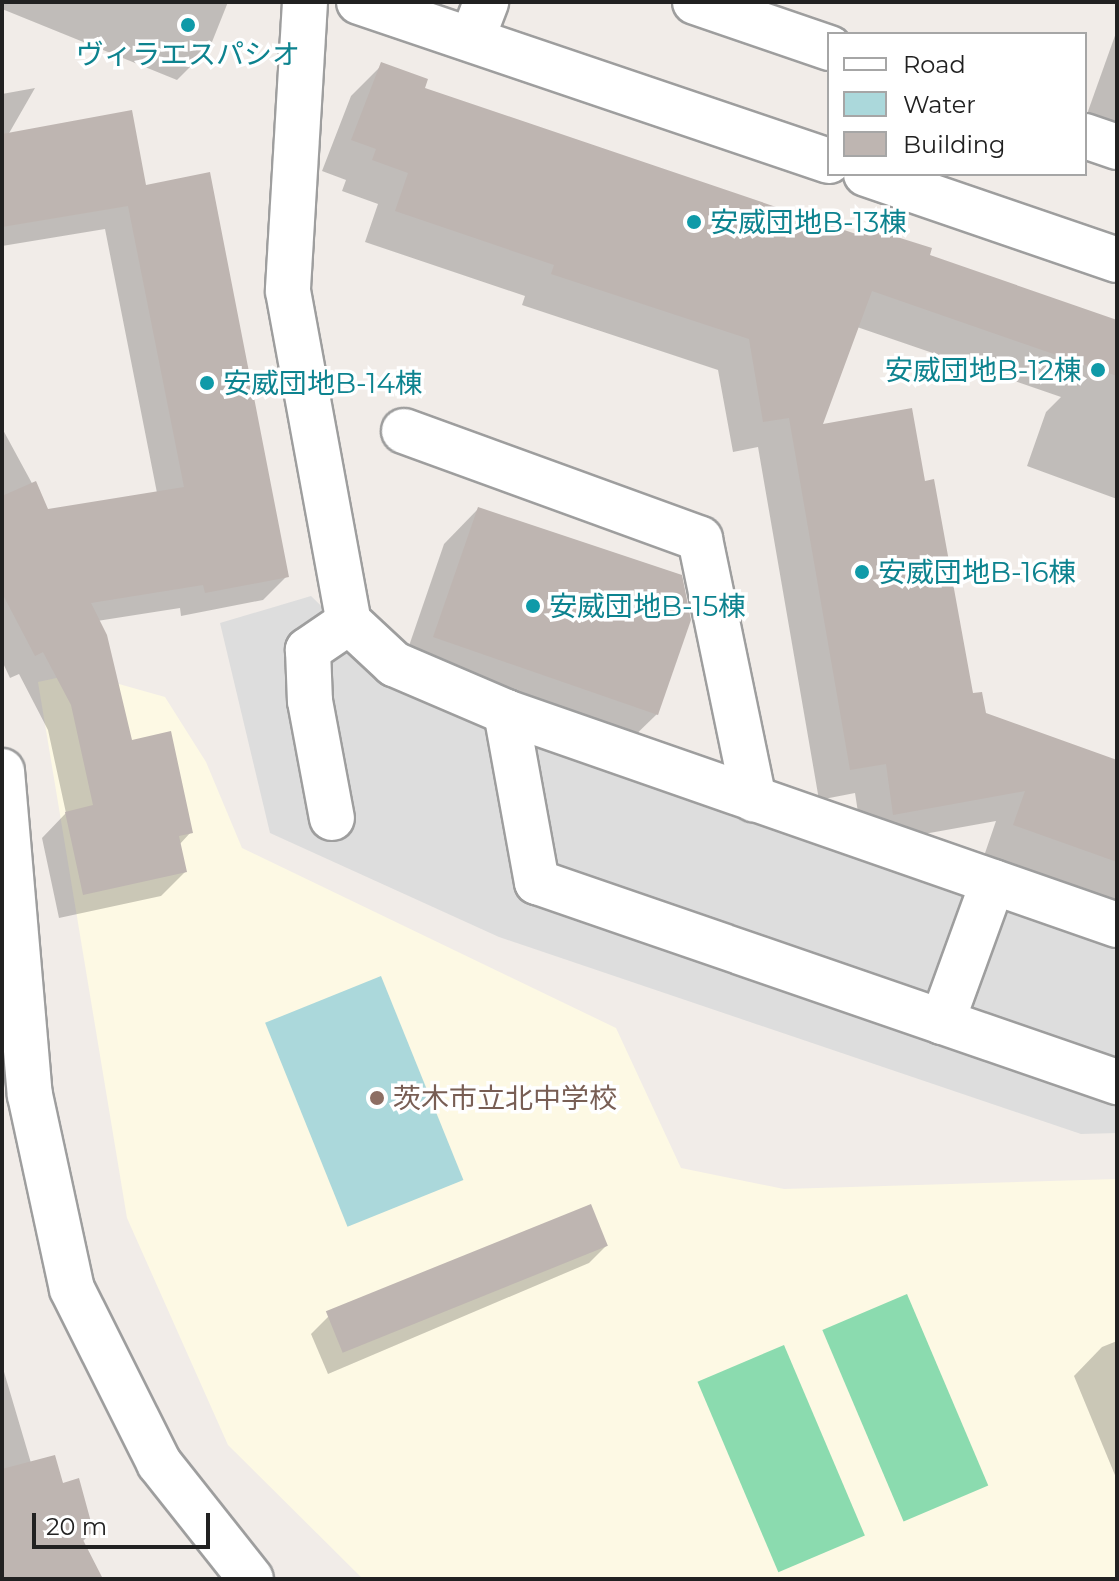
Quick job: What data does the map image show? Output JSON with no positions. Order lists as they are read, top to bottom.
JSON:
{
  "places": [
    "ヴィラエスパシオ",
    "安威団地B-13棟",
    "安威団地B-12棟",
    "安威団地B-14棟",
    "安威団地B-16棟",
    "安威団地B-15棟",
    "茨木市立北中学校"
  ],
  "legend": ["Road", "Water", "Building"],
  "scale_bar": "20 m"
}
